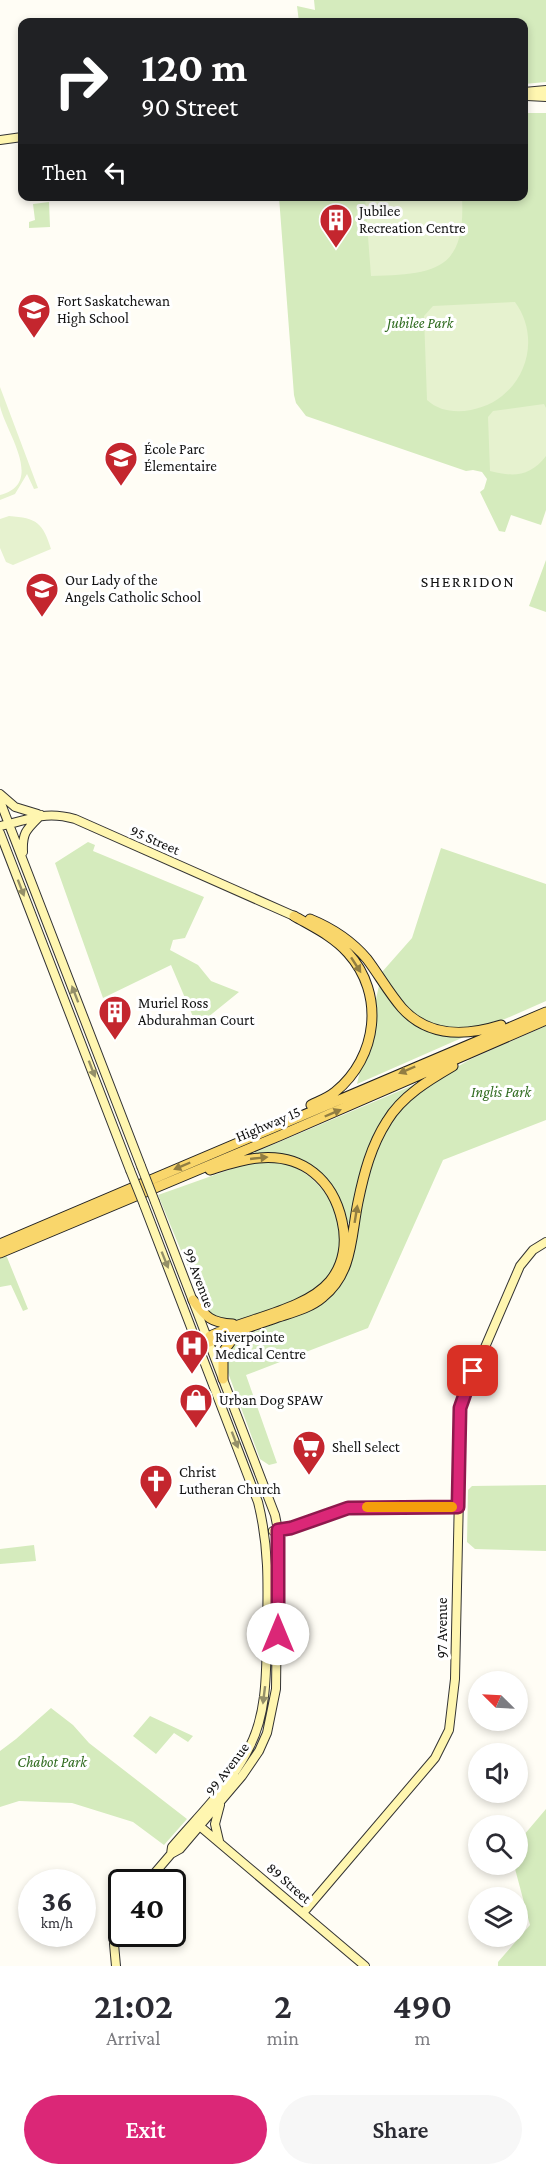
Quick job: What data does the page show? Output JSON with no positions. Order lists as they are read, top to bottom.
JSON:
{
  "streets": {
    "main road": ["Highway 15"],
    "street": [
      "95 Street",
      "99 Avenue",
      "97 Avenue",
      "89 Street"
    ]
  },
  "crossings": [
    ["95 Street", "99 Avenue"],
    ["99 Avenue", "89 Street"],
    ["97 Avenue", "89 Street"]
  ],
  "districts": ["SHERRIDON"],
  "parks": ["Jubilee Park", "Inglis Park", "Chabot Park"],
  "places": {
    "building": ["Jubilee Recreation Centre", "Muriel Ross Abdurahman Court"],
    "school or university": ["Fort Saskatchewan High School", "École Parc Élementaire", "Our Lady of the Angels Catholic School"],
    "hospital": ["Riverpointe Medical Centre"],
    "shop": ["Urban Dog SPAW"],
    "supermarket": ["Shell Select"],
    "church": ["Christ Lutheran Church"]
  },
  "north": "top left",
  "page": {
    "turn": ["120 m", "90 Street"],
    "then": "Then",
    "speed": "36 km/h",
    "limit": "40",
    "eta": [
      "21:02",
      "Arrival",
      "2",
      "min",
      "490",
      "m"
    ],
    "buttons": ["Exit", "Share"]
  }
}
